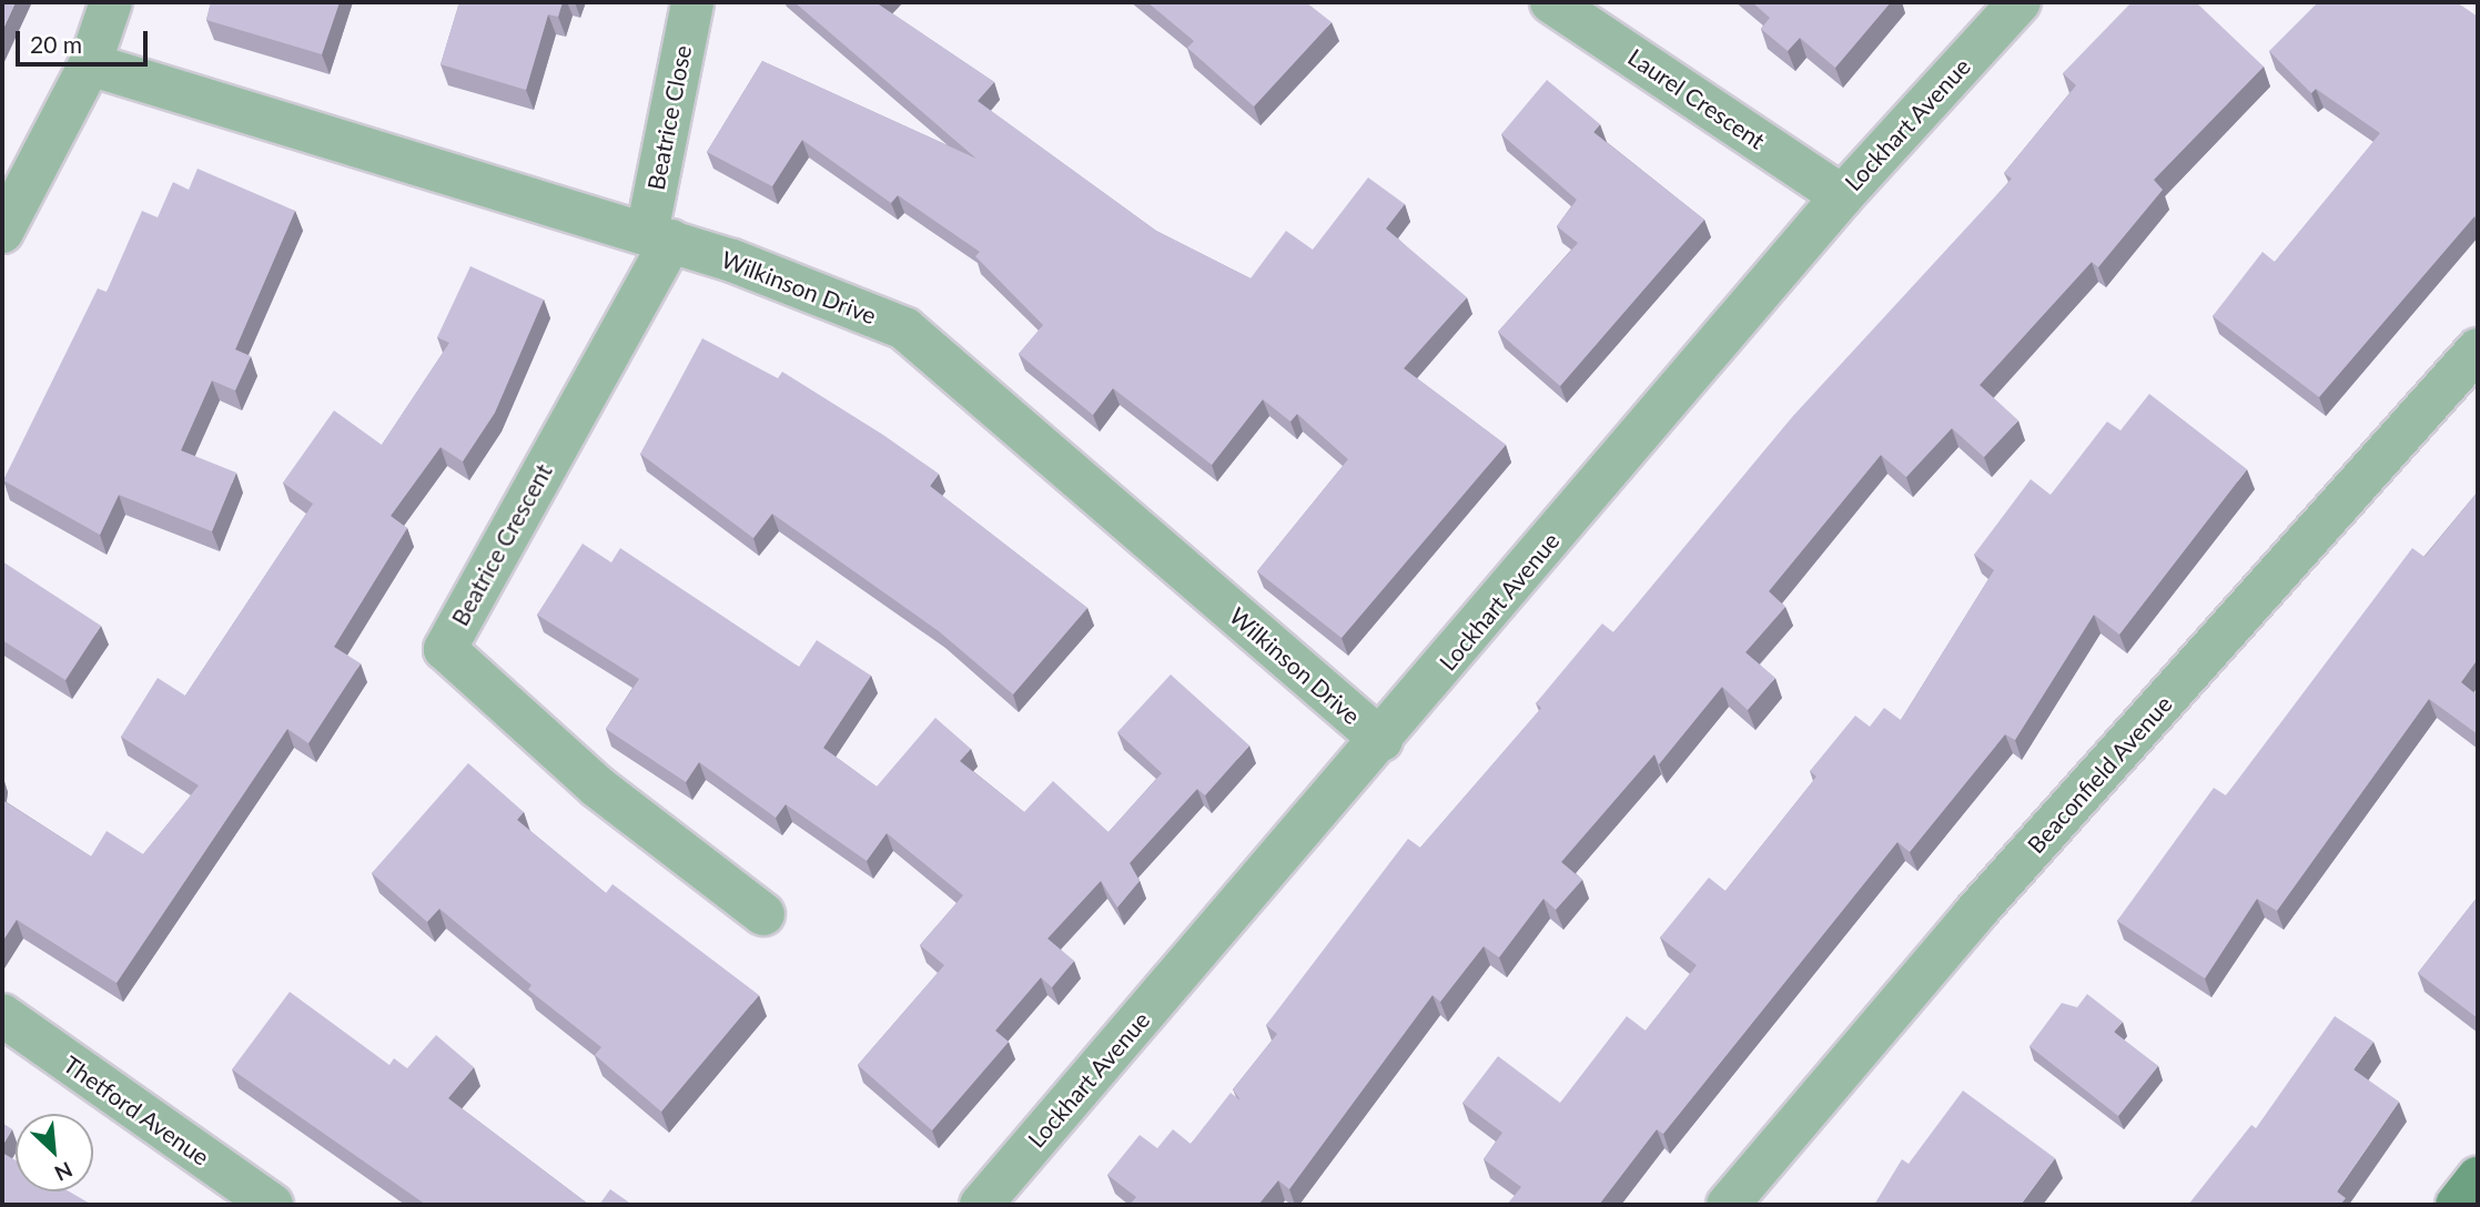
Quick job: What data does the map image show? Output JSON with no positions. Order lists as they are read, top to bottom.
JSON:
{
  "streets": {
    "street": [
      "Laurel Crescent",
      "Beatrice Close",
      "Lockhart Avenue",
      "Wilkinson Drive",
      "Beatrice Crescent",
      "Beaconfield Avenue",
      "Thetford Avenue"
    ]
  },
  "crossings": [
    ["Laurel Crescent", "Lockhart Avenue"],
    ["Beatrice Close", "Wilkinson Drive"],
    ["Beatrice Close", "Beatrice Crescent"],
    ["Lockhart Avenue", "Wilkinson Drive"],
    ["Wilkinson Drive", "Beatrice Crescent"]
  ],
  "scale_bar": "20 m",
  "north": "bottom right"
}
